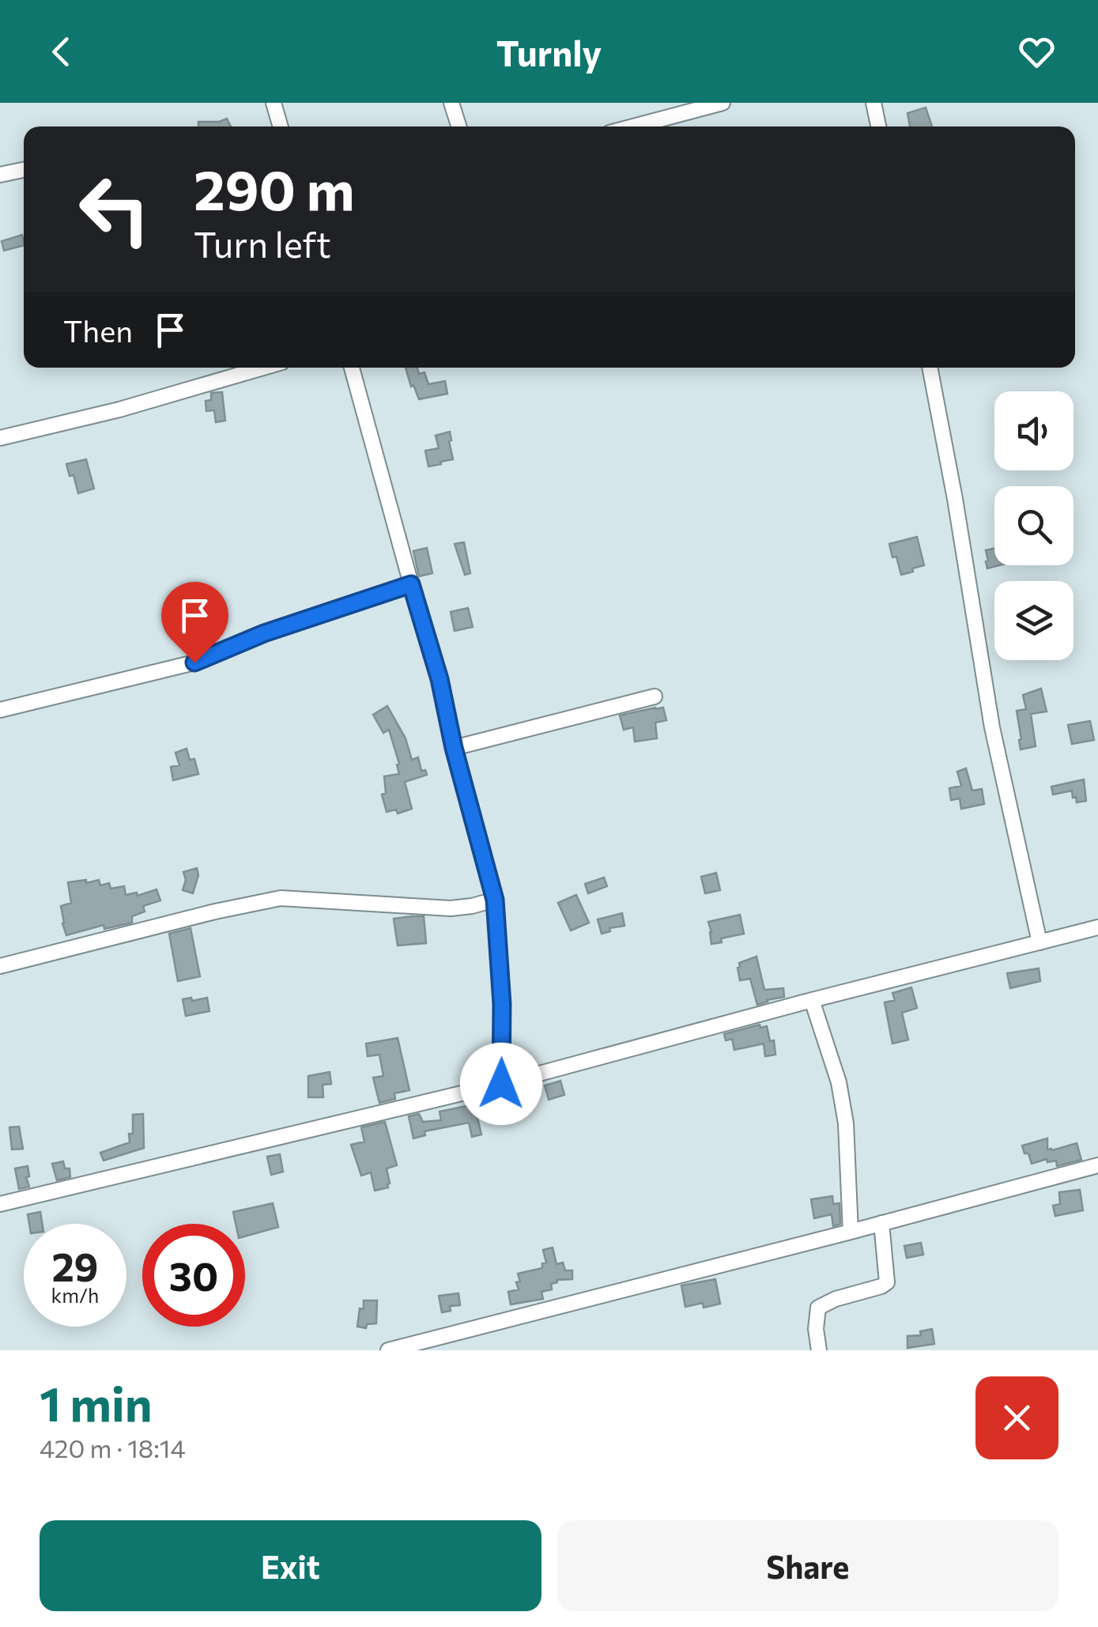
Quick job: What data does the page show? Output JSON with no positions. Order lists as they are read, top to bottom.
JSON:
{
  "page": {
    "header": "Turnly",
    "turn": ["290 m", "Turn left"],
    "then": "Then",
    "speed": "29 km/h",
    "limit": "30",
    "heading": ["1 min", "420 m · 18:14"],
    "buttons": ["Exit", "Share"]
  }
}
